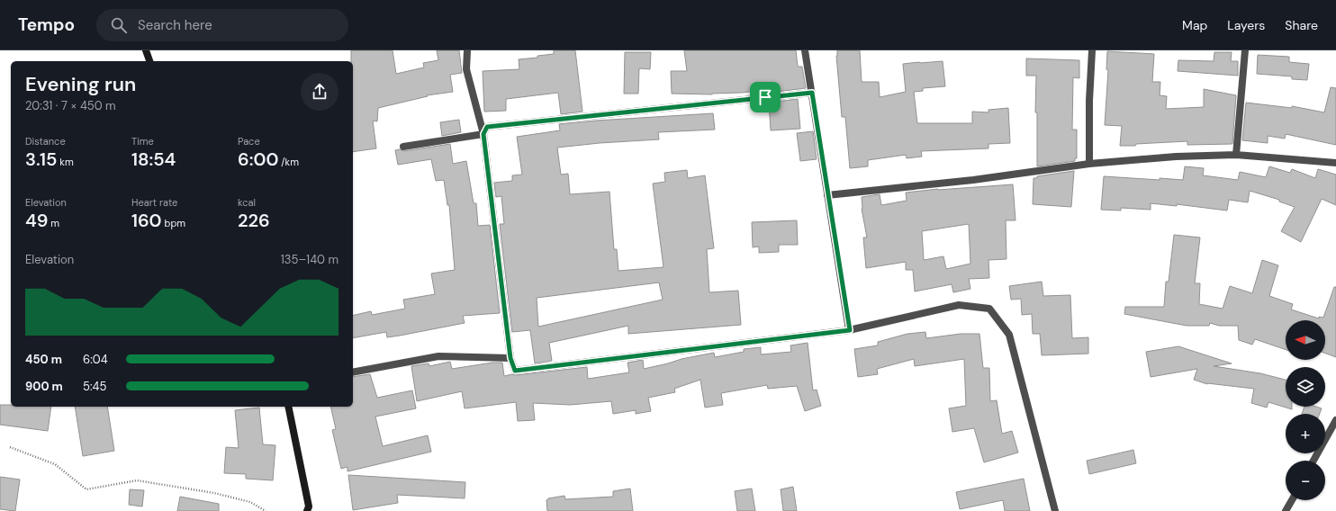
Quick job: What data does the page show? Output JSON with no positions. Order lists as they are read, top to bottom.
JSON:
{
  "north": "left",
  "page": {
    "header": "Tempo",
    "search": "Search here",
    "nav": ["Map", "Layers", "Share"],
    "heading": ["Evening run", "20:31 · 7 × 450 m"],
    "stats": [
      ["Distance", "3.15 km"],
      ["Time", "18:54"],
      ["Pace", "6:00 /km"],
      ["Elevation", "49 m"],
      ["Heart rate", "160 bpm"],
      ["kcal", "226"]
    ],
    "chart": ["Elevation", "135–140 m"],
    "map_buttons": ["+", "−"],
    "list": [
      {
        "name": "450 m",
        "note": "6:04"
      },
      {
        "name": "900 m",
        "note": "5:45"
      }
    ]
  }
}
